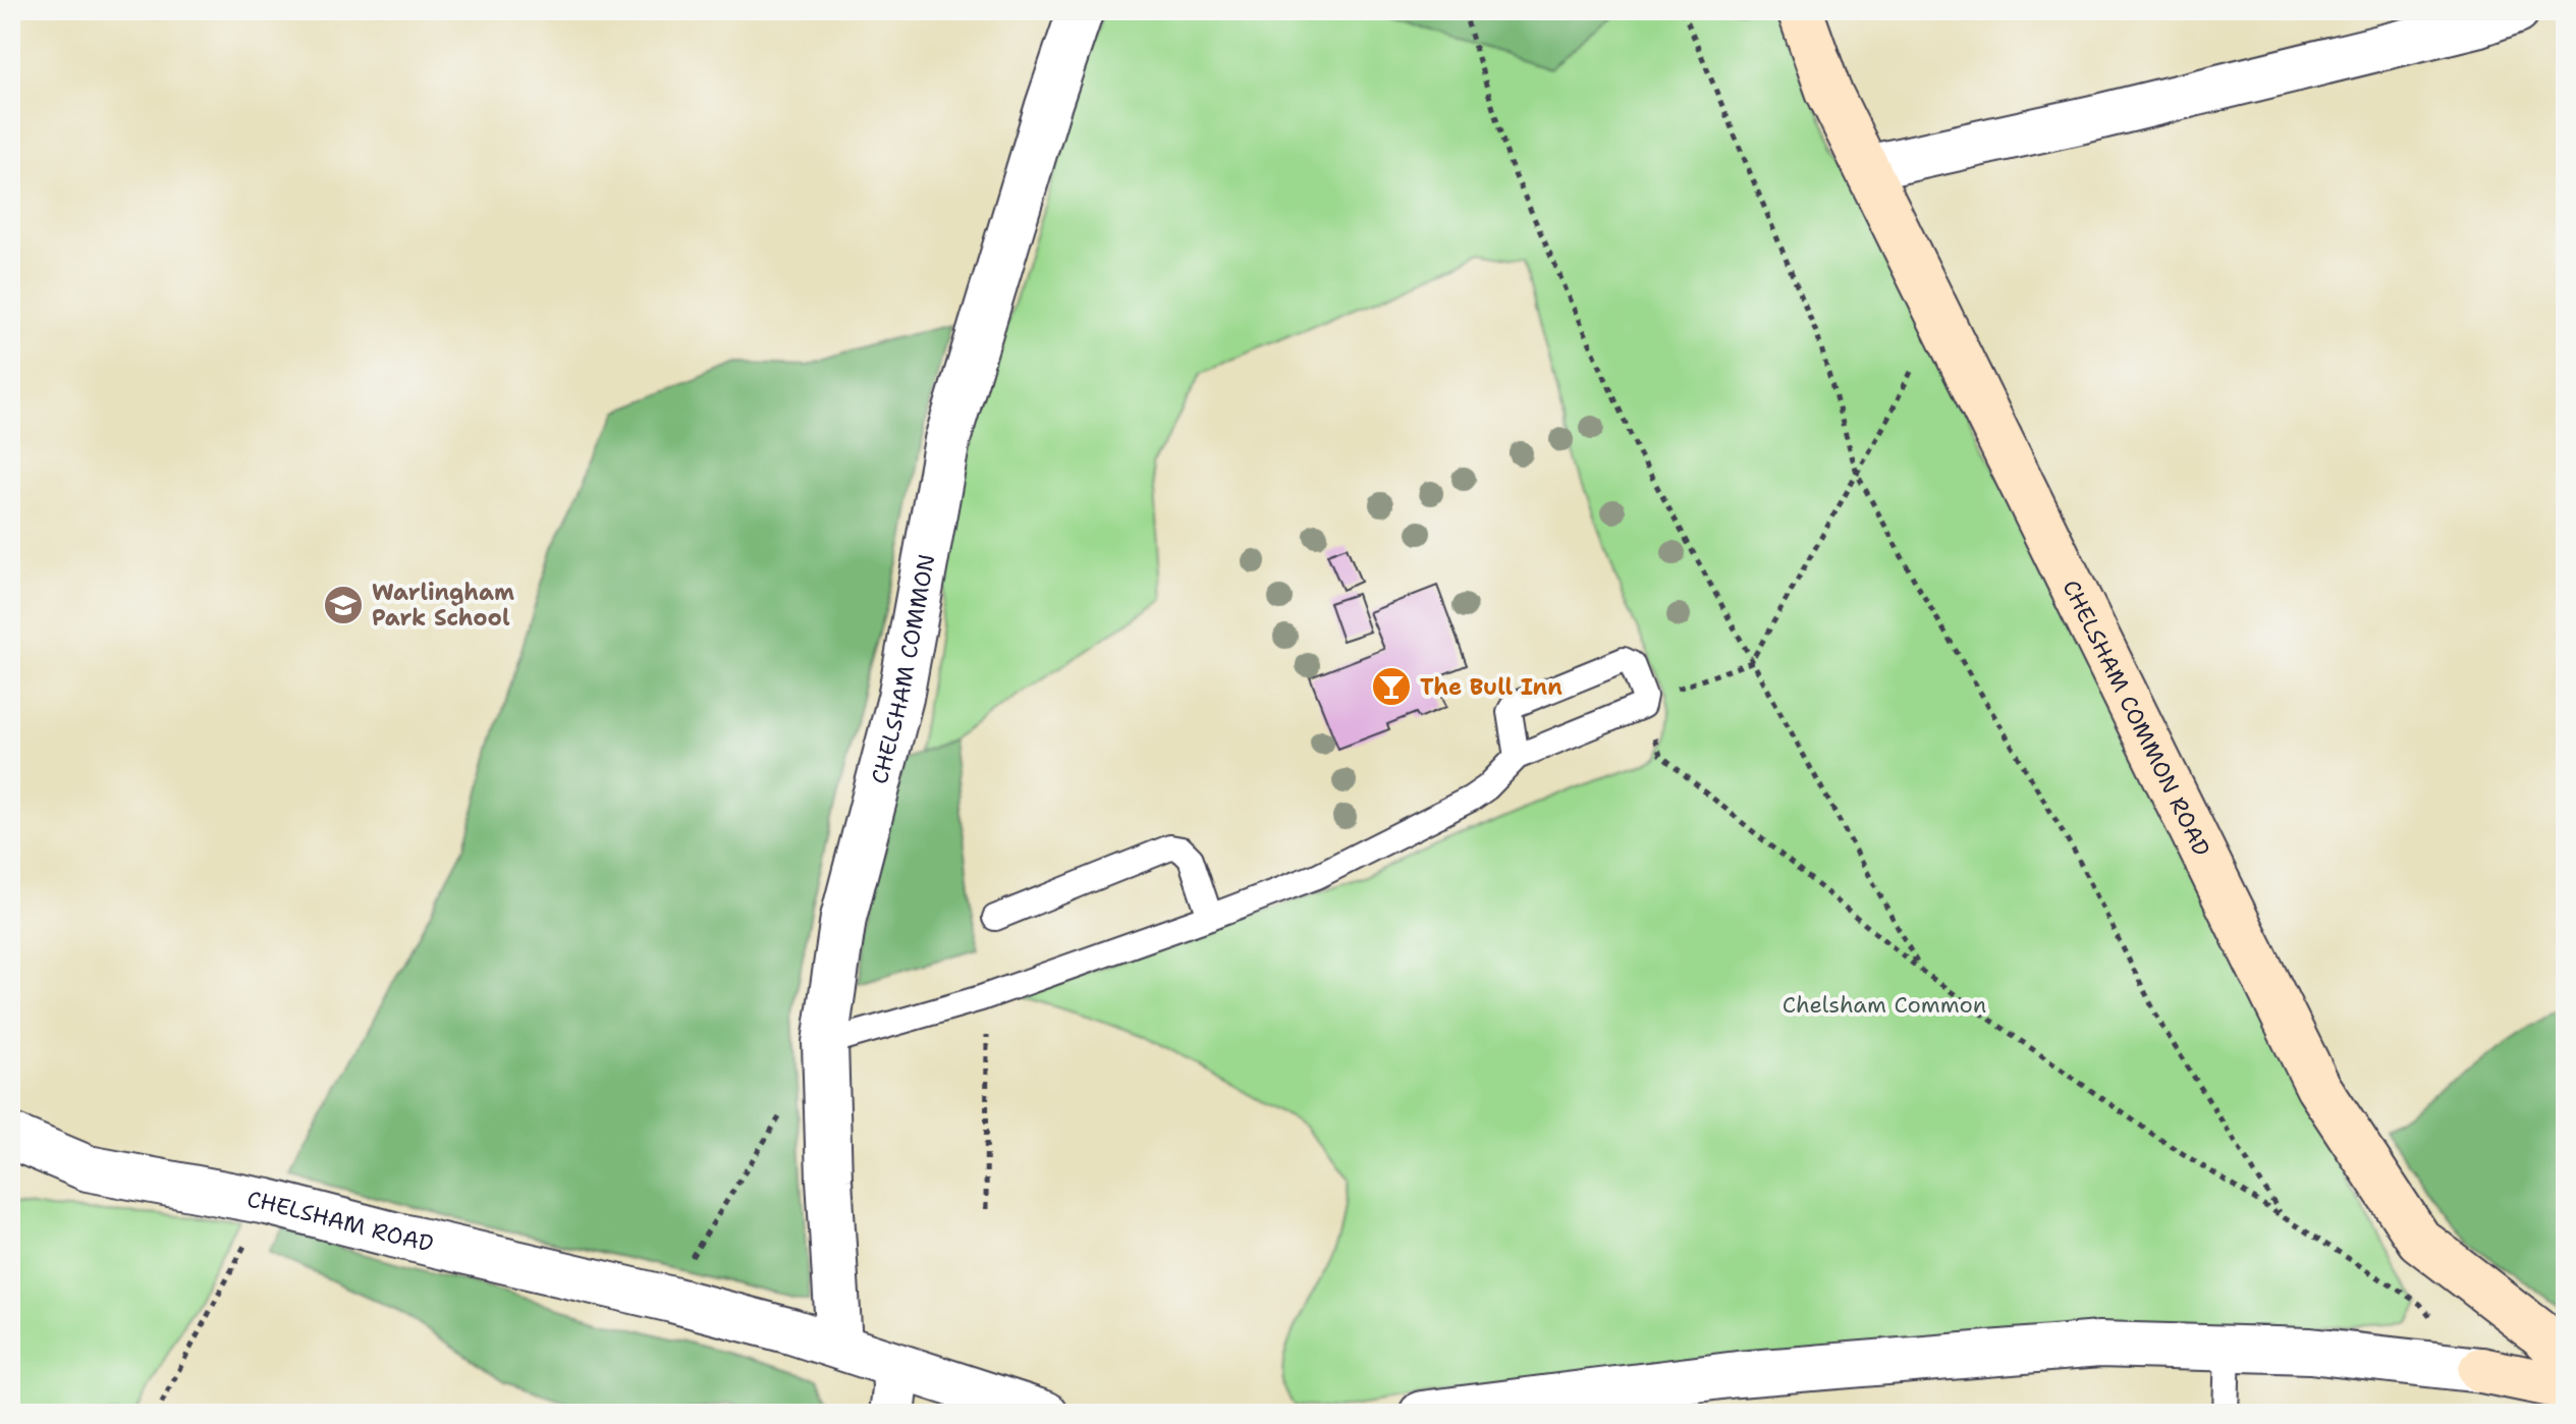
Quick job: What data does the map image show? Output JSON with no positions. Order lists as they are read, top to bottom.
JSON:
{
  "streets": {
    "street": ["CHELSHAM COMMON", "CHELSHAM COMMON ROAD", "CHELSHAM ROAD"]
  },
  "parks": ["Chelsham Common"],
  "places": {
    "school or university": ["Warlingham Park School"],
    "bar": ["The Bull Inn"]
  }
}
